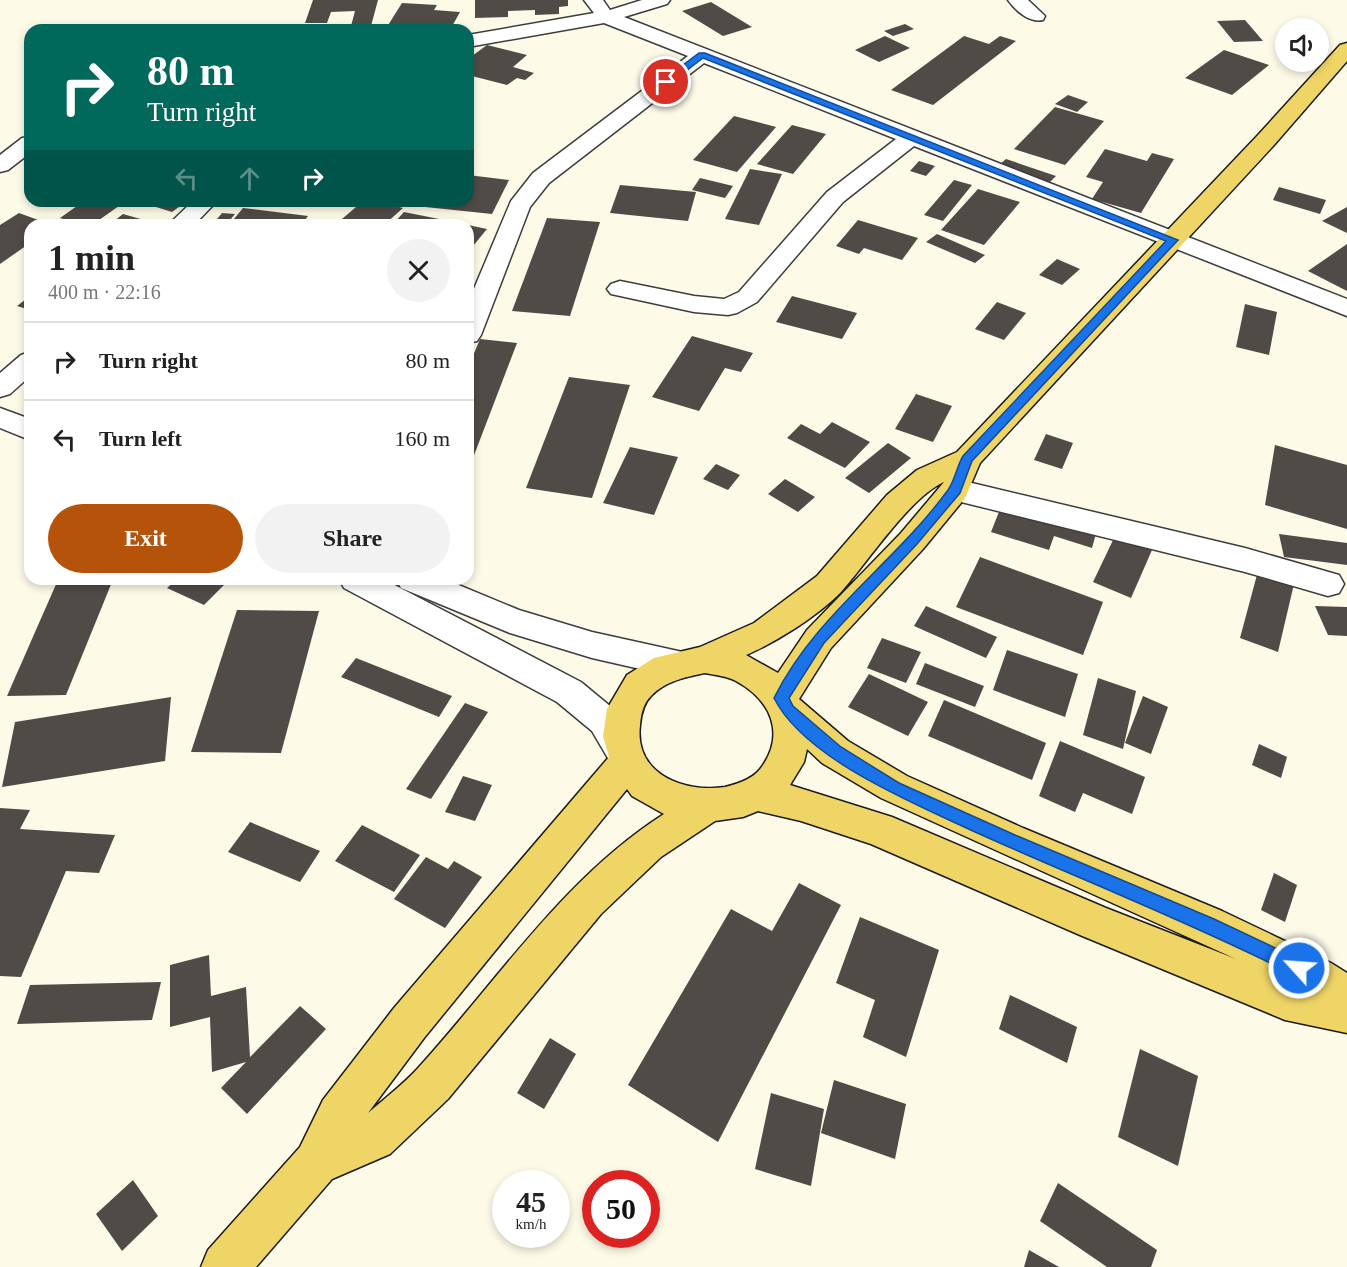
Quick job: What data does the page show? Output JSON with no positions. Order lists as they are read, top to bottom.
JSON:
{
  "page": {
    "turn": ["80 m", "Turn right"],
    "heading": ["1 min", "400 m · 22:16"],
    "list": [
      {
        "name": "Turn right",
        "value": "80 m"
      },
      {
        "name": "Turn left",
        "value": "160 m"
      }
    ],
    "buttons": ["Exit", "Share"],
    "speed": "45 km/h",
    "limit": "50"
  }
}
